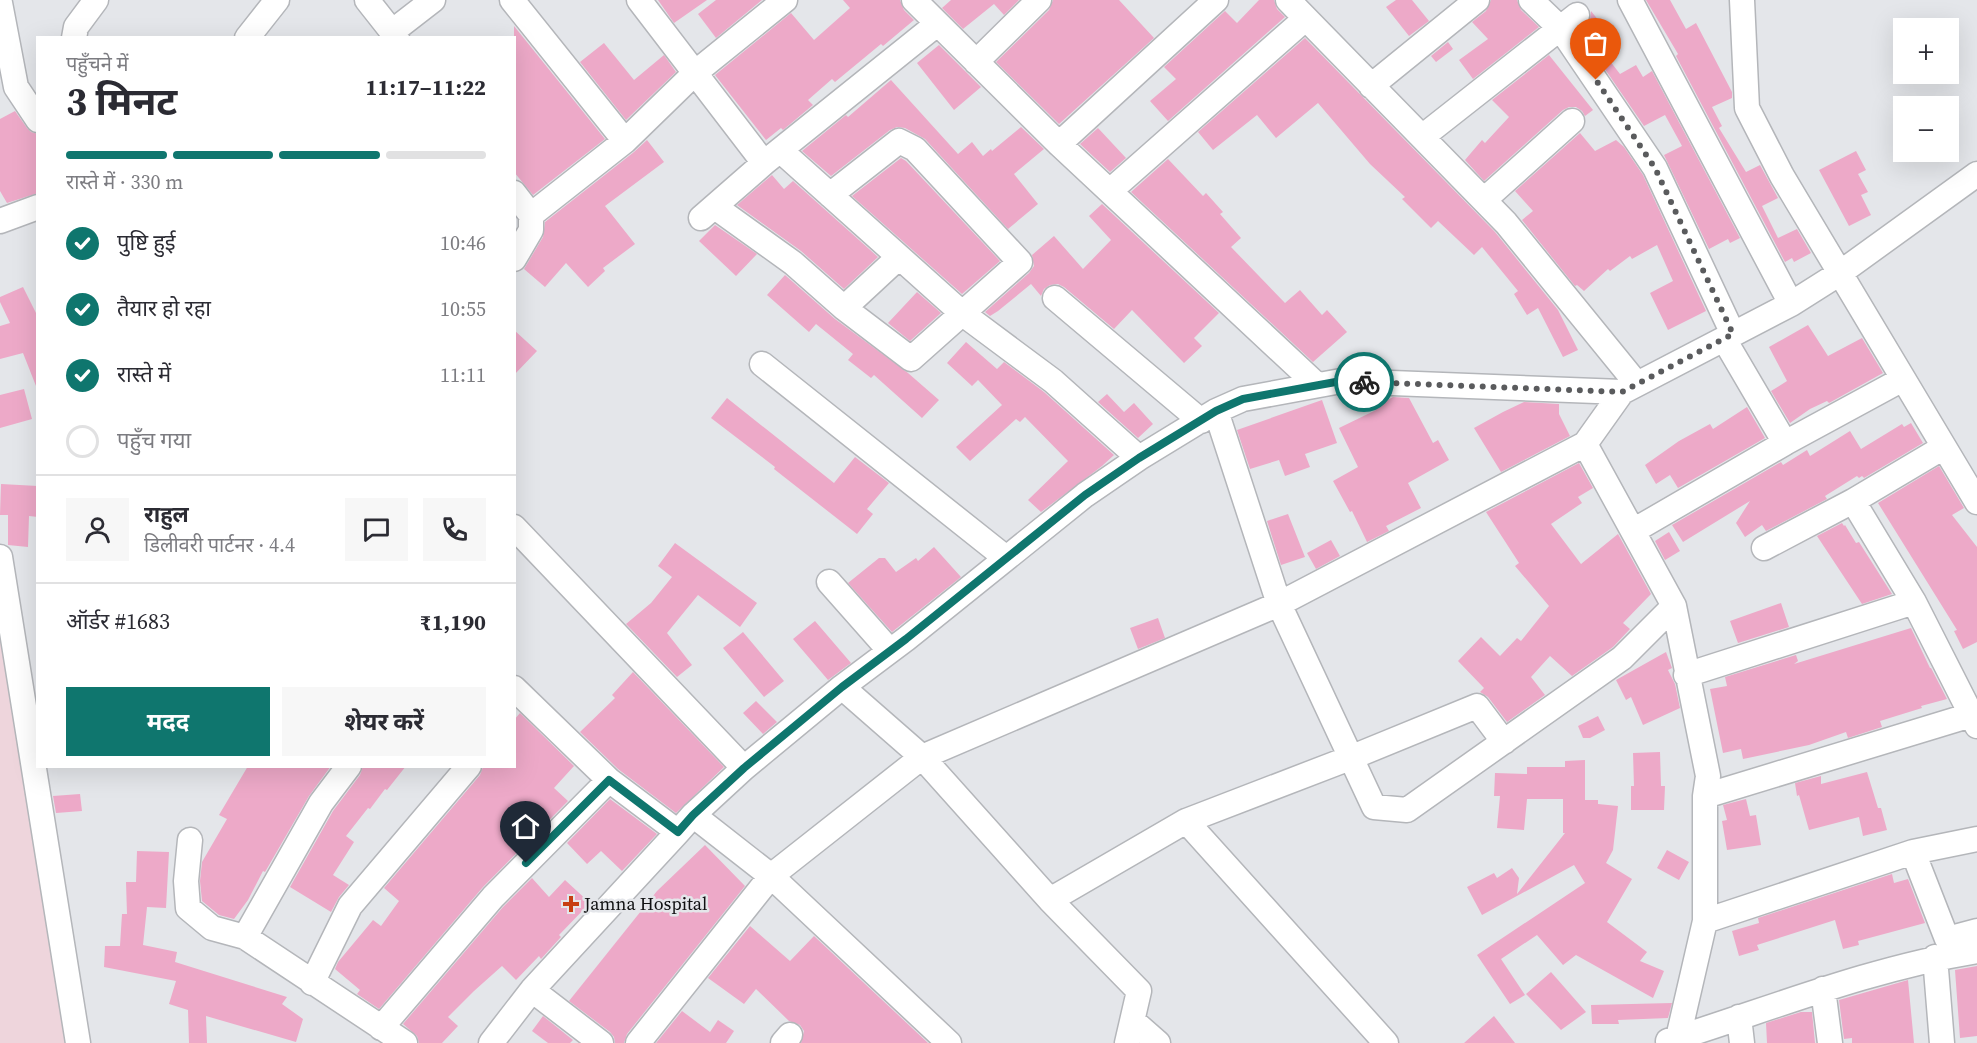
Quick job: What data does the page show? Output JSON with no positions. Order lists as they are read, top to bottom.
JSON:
{
  "places": {
    "health": ["Jamna Hospital"]
  },
  "page": {
    "map_buttons": ["+", "−"],
    "heading": ["3 मिनट", "पहुँचने में", "11:17–11:22"],
    "panel": [
      "राहुल",
      "डिलीवरी पार्टनर · 4.4",
      "ऑर्डर #1683",
      "₹1,190"
    ],
    "bar": "रास्ते में · 330 m",
    "list": [
      ["पुष्टि हुई", "10:46"],
      ["तैयार हो रहा", "10:55"],
      ["रास्ते में", "11:11"],
      "पहुँच गया"
    ],
    "buttons": ["मदद", "शेयर करें"]
  }
}
